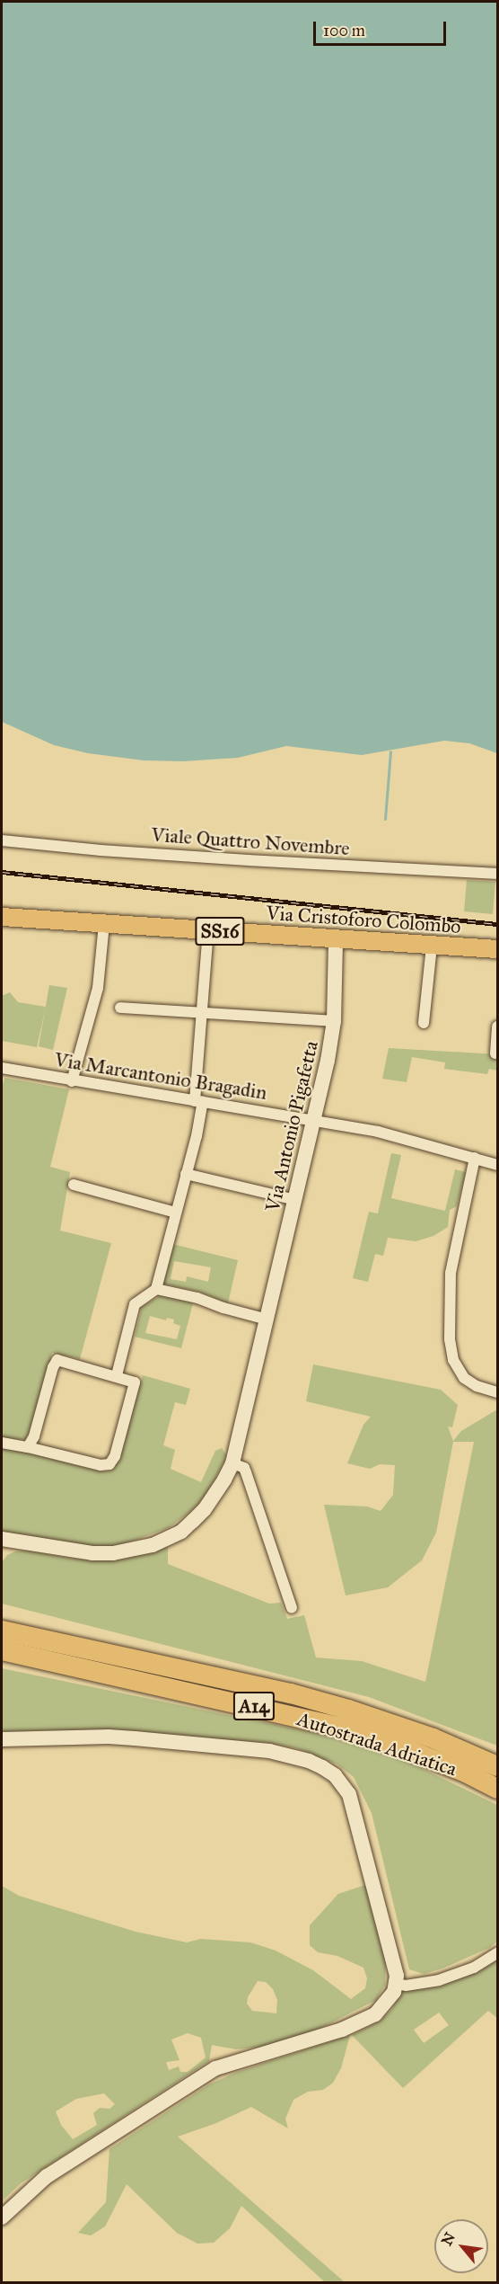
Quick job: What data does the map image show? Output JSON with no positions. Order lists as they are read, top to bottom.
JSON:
{
  "streets": {
    "highway": ["A14", "Autostrada Adriatica"],
    "main road": ["Via Cristoforo Colombo", "SS16", "Via Antonio Pigafetta"],
    "street": ["Viale Quattro Novembre", "Via Marcantonio Bragadin"]
  },
  "crossings": [
    ["Via Cristoforo Colombo", "Via Antonio Pigafetta"],
    ["Via Marcantonio Bragadin", "Via Antonio Pigafetta"]
  ],
  "scale_bar": "100 m",
  "north": "top left"
}
